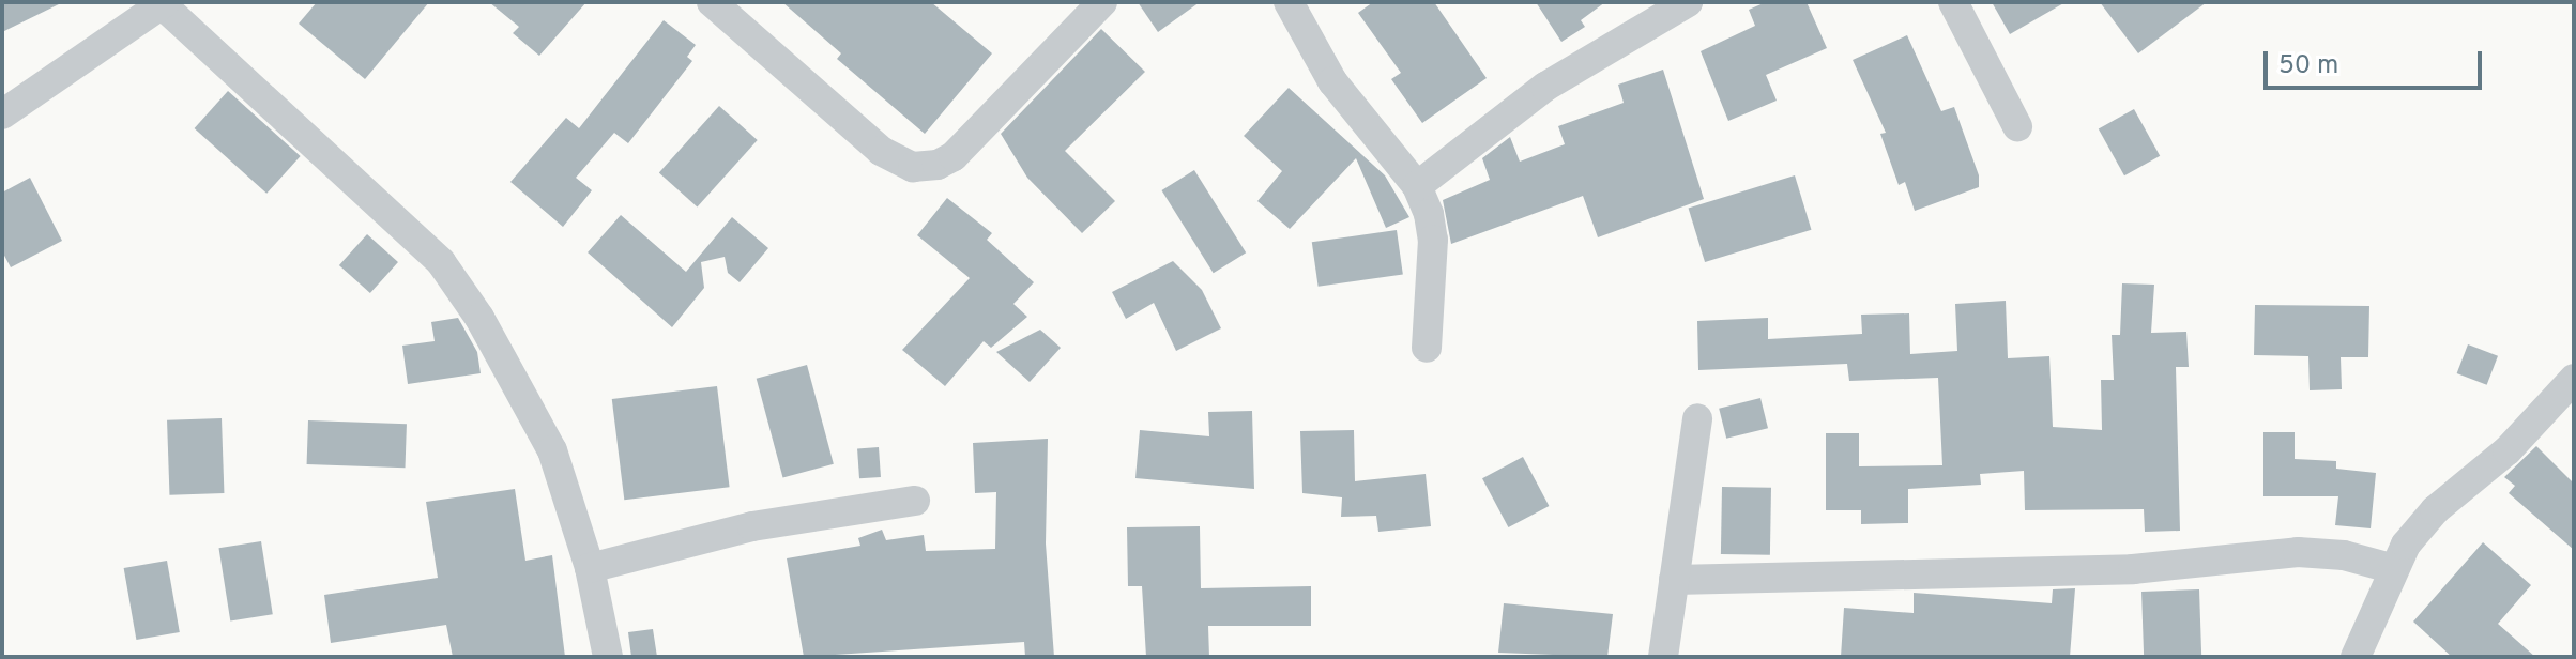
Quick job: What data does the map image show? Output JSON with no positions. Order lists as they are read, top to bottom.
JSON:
{
  "scale_bar": "50 m"
}
